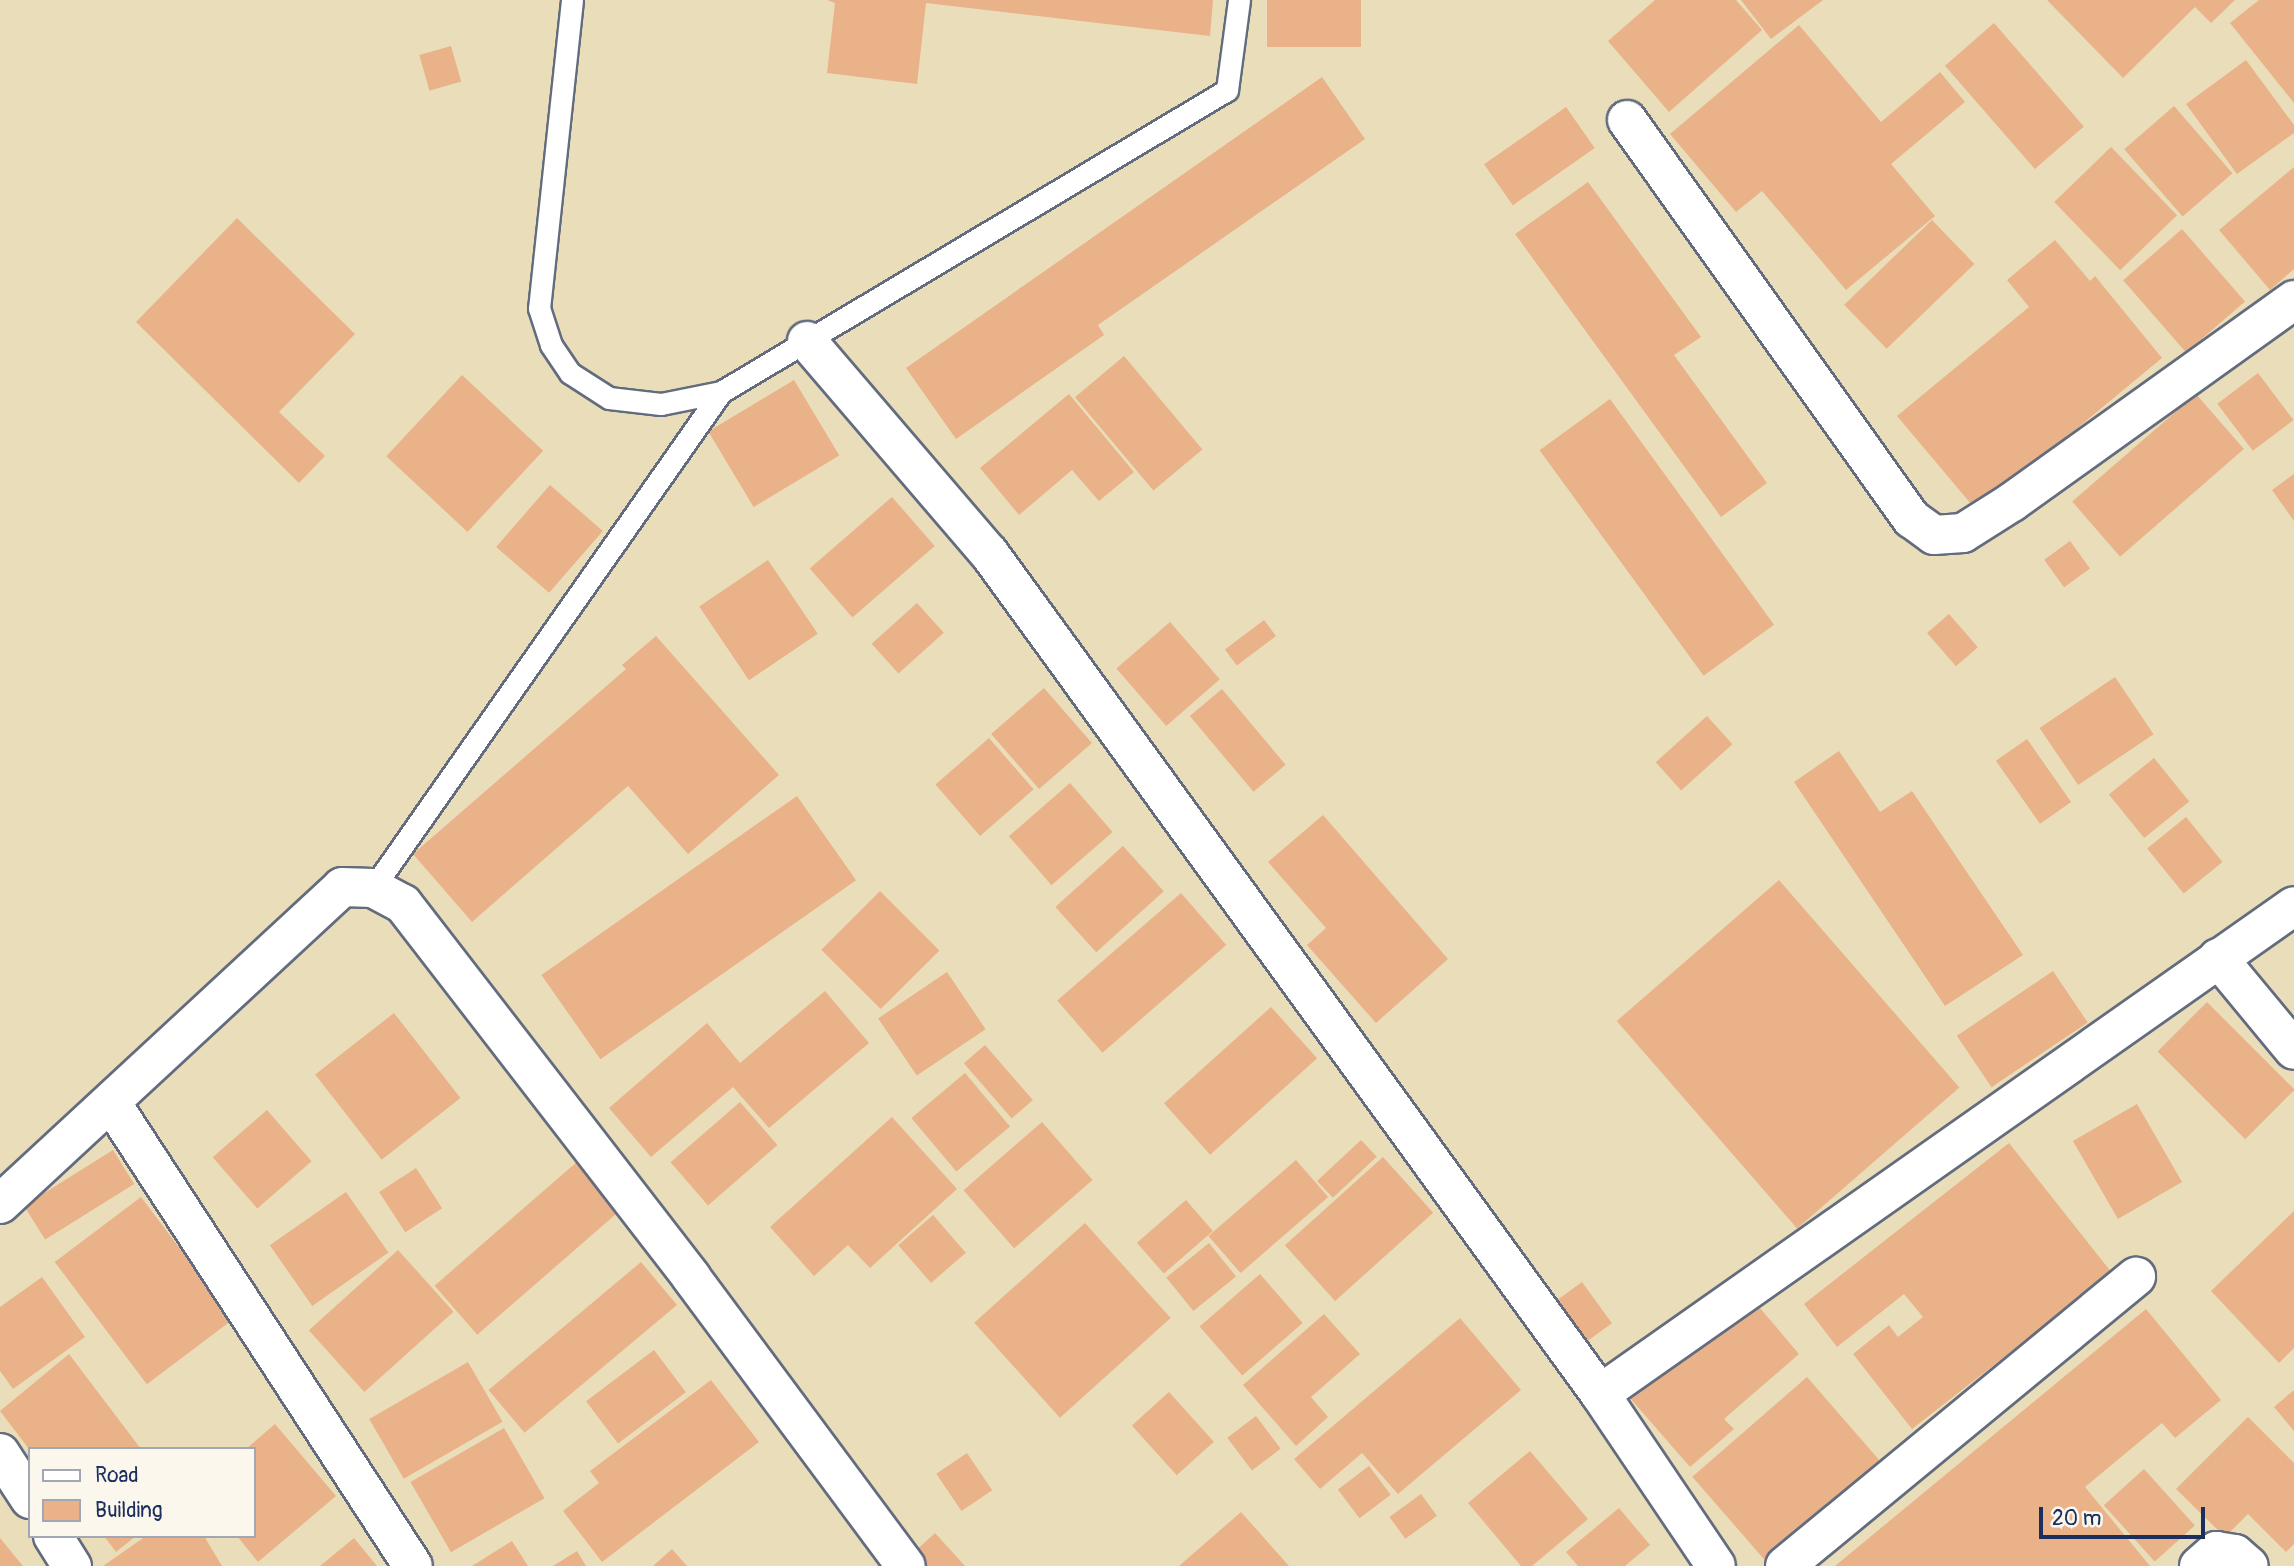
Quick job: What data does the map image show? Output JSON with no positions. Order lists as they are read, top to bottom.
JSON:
{
  "legend": ["Road", "Building"],
  "scale_bar": "20 m"
}
